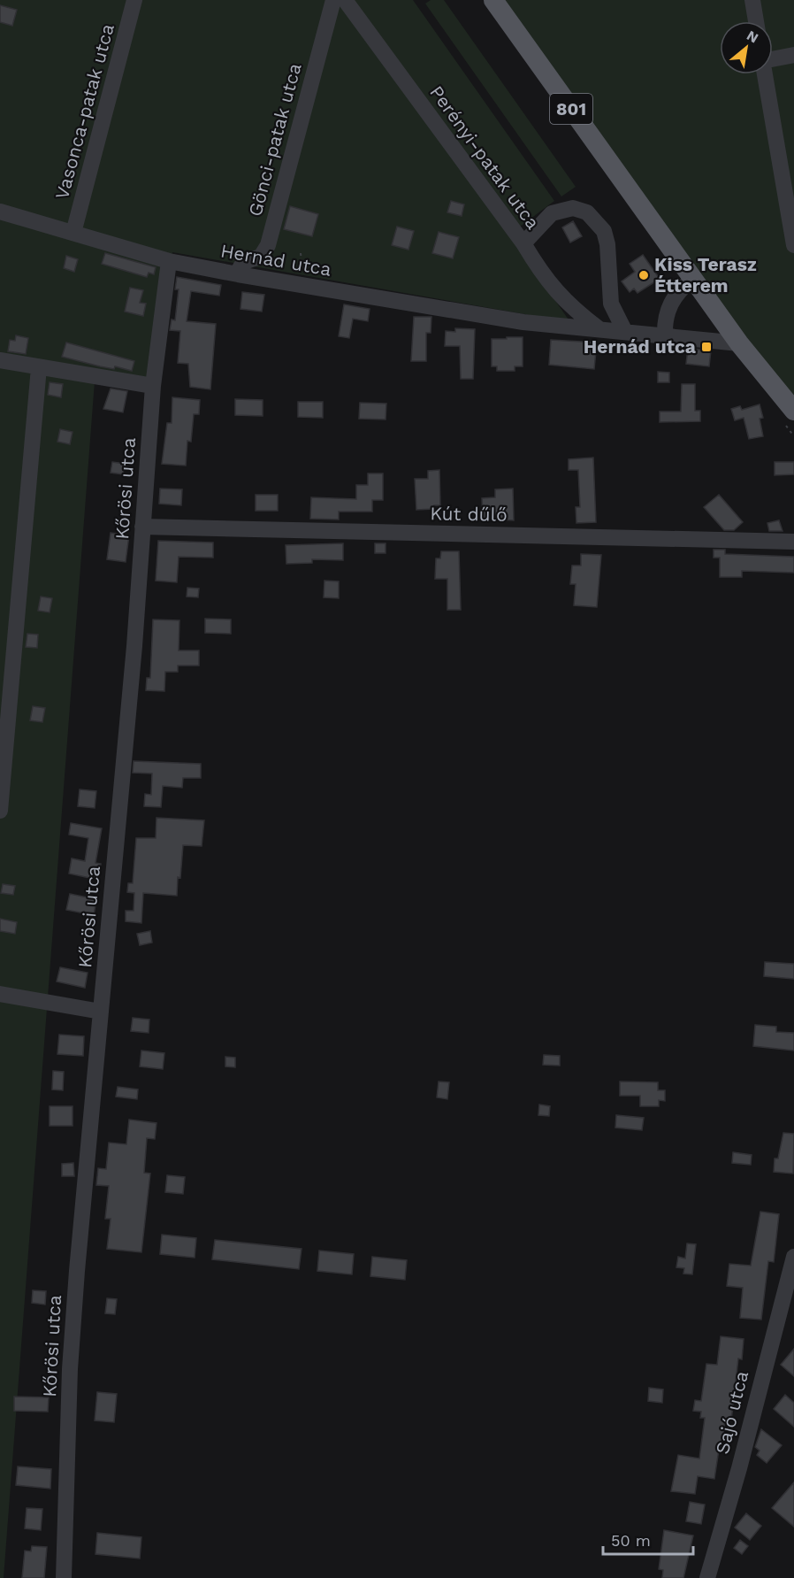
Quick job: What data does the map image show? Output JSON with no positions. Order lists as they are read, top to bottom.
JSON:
{
  "streets": {
    "main road": ["801"],
    "street": [
      "Vasonca-patak utca",
      "Gönci-patak utca",
      "Perényi-patak utca",
      "Hernád utca",
      "Kőrösi utca",
      "Kút dűlő",
      "Sajó utca"
    ]
  },
  "crossings": [
    ["801", "Hernád utca"],
    ["Vasonca-patak utca", "Hernád utca"],
    ["Gönci-patak utca", "Hernád utca"],
    ["Perényi-patak utca", "Hernád utca"],
    ["Hernád utca", "Kőrösi utca"],
    ["Kőrösi utca", "Kút dűlő"]
  ],
  "places": {
    "other": ["Kiss Terasz Étterem"],
    "transit": ["Hernád utca"]
  },
  "scale_bar": "50 m",
  "north": "top right"
}
